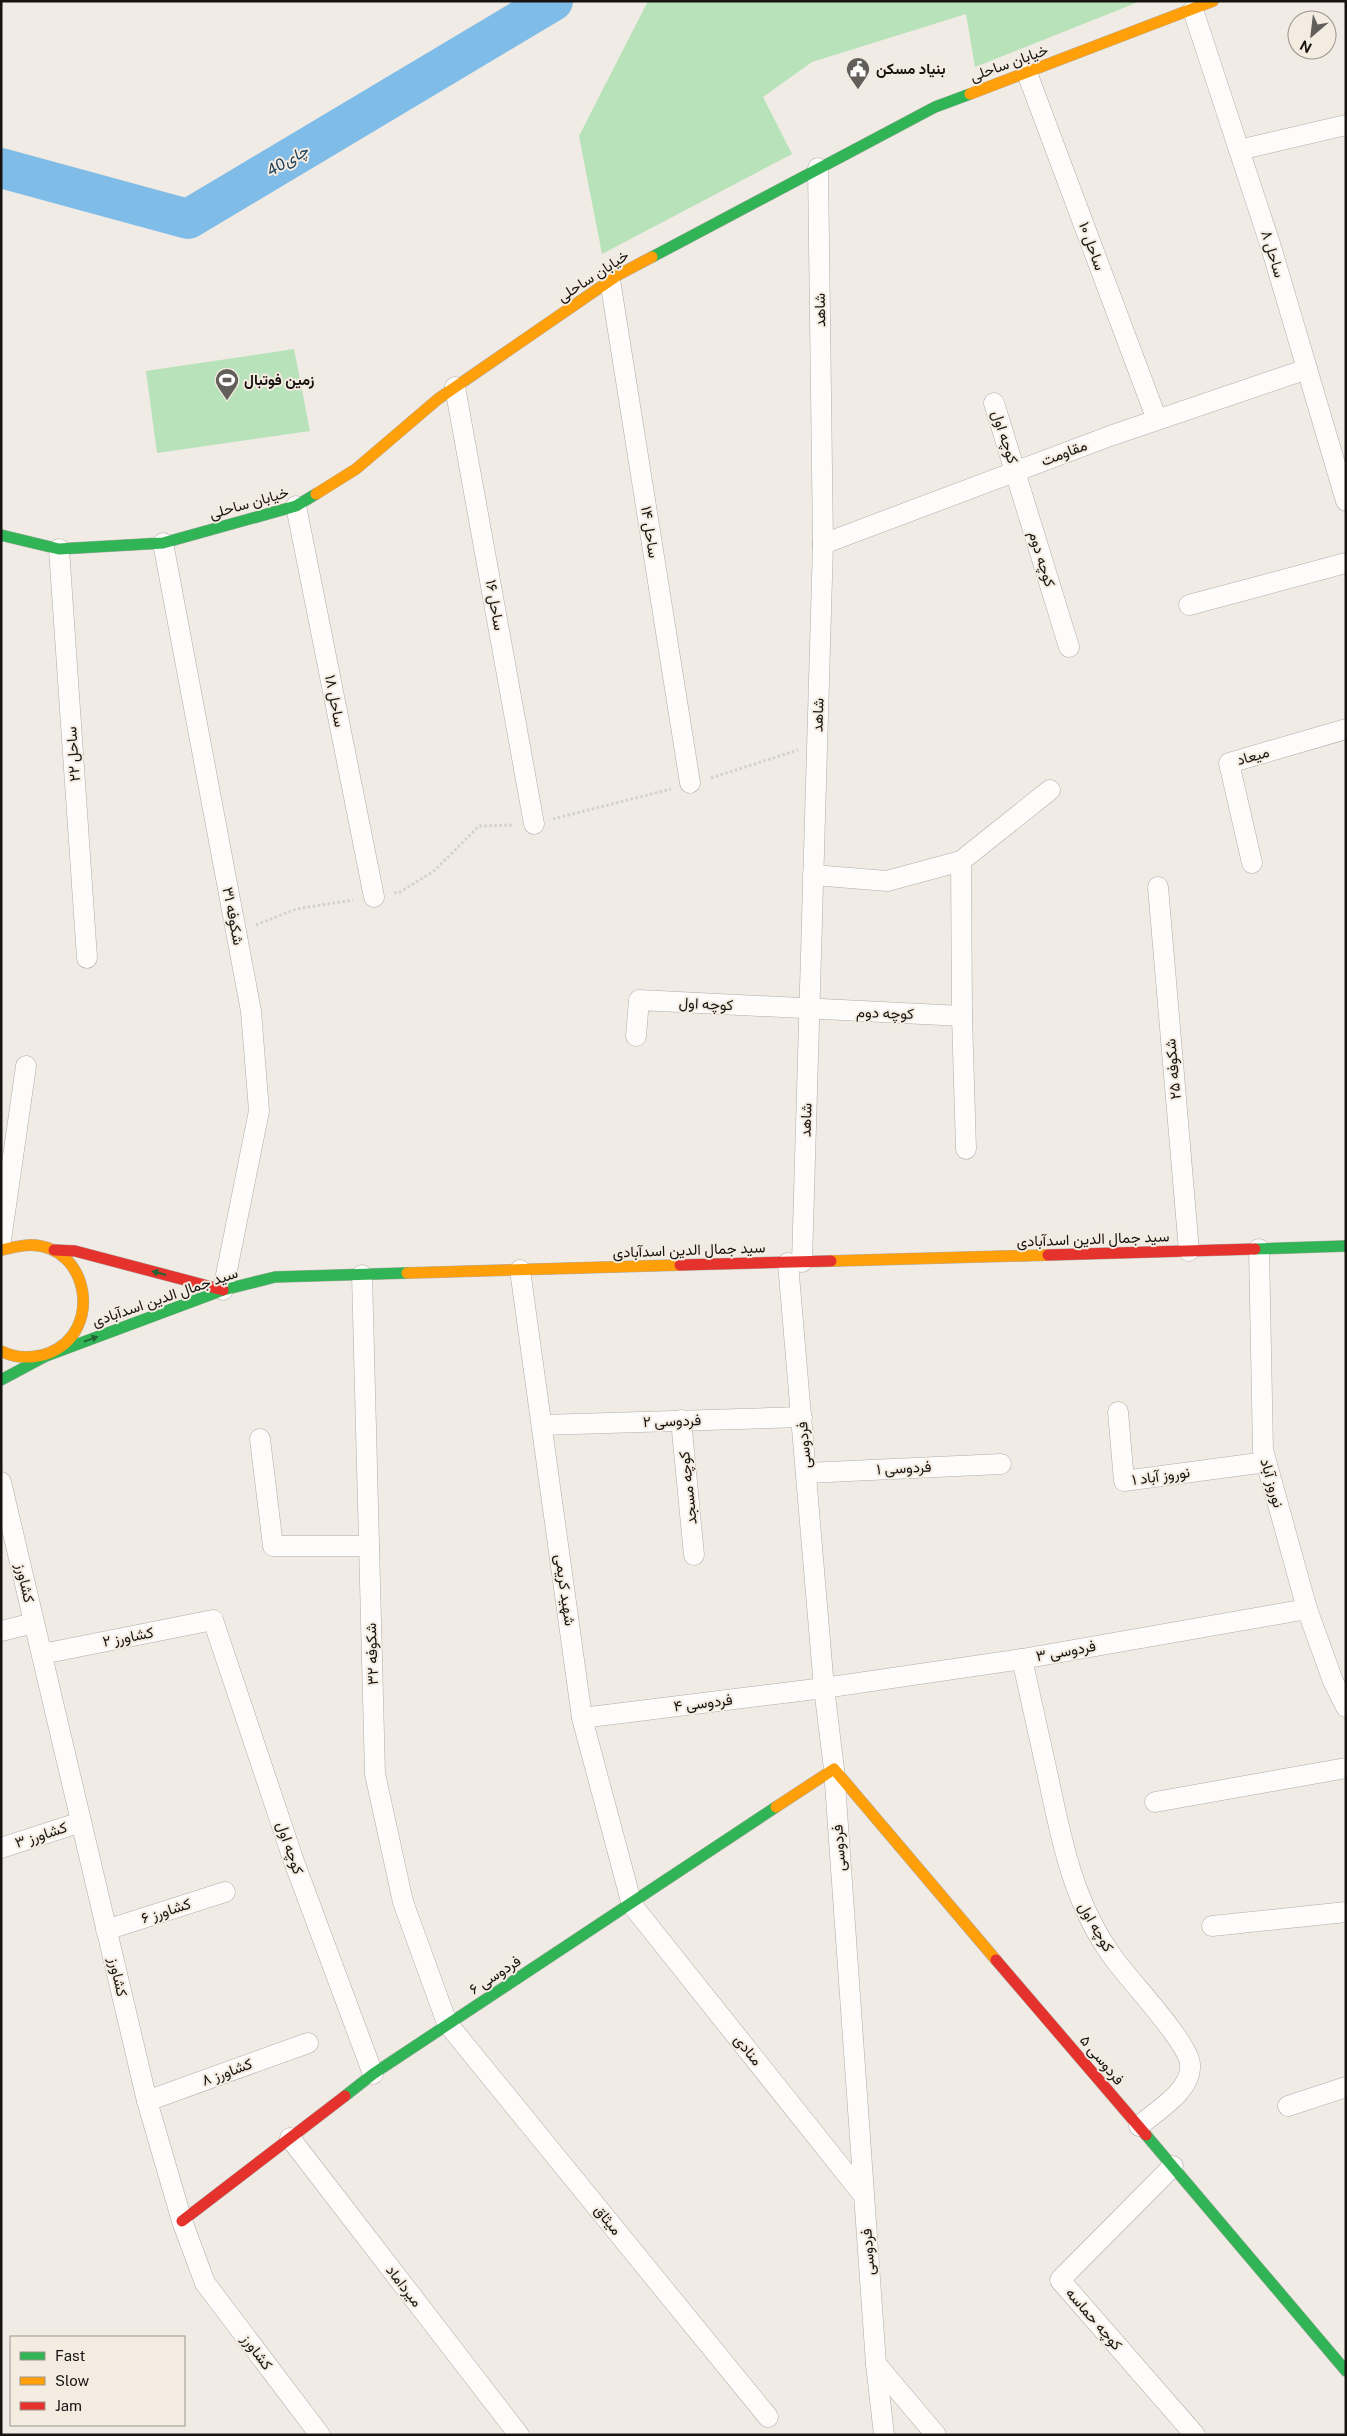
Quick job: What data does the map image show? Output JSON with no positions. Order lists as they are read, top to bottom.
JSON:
{
  "streets": {
    "street": [
      "خیابان ساحلی",
      "ساحل ۱۰",
      "ساحل ۸",
      "شاهد",
      "کوچه اول",
      "مقاومت",
      "ساحل ۱۴",
      "کوچه دوم",
      "ساحل ۱۶",
      "ساحل ۱۸",
      "ساحل ۲۲",
      "میعاد",
      "شکوفه ۳۱",
      "شکوفه ۲۵",
      "سید جمال الدین اسدآبادی",
      "فردوسی ۲",
      "فردوسی",
      "فردوسی ۱",
      "نوروز آباد ۱",
      "نوروز آباد",
      "کوچه مسجد",
      "کشاورز",
      "شهید کریمی",
      "کشاورز ۲",
      "فردوسی ۳",
      "شکوفه ۳۲",
      "فردوسی ۴",
      "کشاورز ۳",
      "کشاورز ۶",
      "فردوسی ۶",
      "منادی",
      "فردوسی ۵",
      "کشاورز ۸",
      "میثاق",
      "میرداماد",
      "کوچه حماسه"
    ]
  },
  "crossings": [
    ["خیابان ساحلی", "ساحل ۱۰"],
    ["خیابان ساحلی", "ساحل ۸"],
    ["خیابان ساحلی", "شاهد"],
    ["خیابان ساحلی", "ساحل ۱۴"],
    ["خیابان ساحلی", "ساحل ۱۶"],
    ["خیابان ساحلی", "ساحل ۱۸"],
    ["خیابان ساحلی", "ساحل ۲۲"],
    ["خیابان ساحلی", "شکوفه ۳۱"],
    ["ساحل ۱۰", "مقاومت"],
    ["ساحل ۸", "مقاومت"],
    ["شاهد", "کوچه اول"],
    ["شاهد", "مقاومت"],
    ["شاهد", "کوچه دوم"],
    ["شاهد", "سید جمال الدین اسدآبادی"],
    ["شاهد", "فردوسی"],
    ["کوچه اول", "مقاومت"],
    ["کوچه اول", "کوچه دوم"],
    ["کوچه اول", "کشاورز ۲"],
    ["کوچه اول", "فردوسی ۳"],
    ["کوچه اول", "فردوسی ۶"],
    ["کوچه اول", "فردوسی ۵"],
    ["مقاومت", "کوچه دوم"],
    ["شکوفه ۳۱", "سید جمال الدین اسدآبادی"],
    ["شکوفه ۲۵", "سید جمال الدین اسدآبادی"],
    ["سید جمال الدین اسدآبادی", "فردوسی"],
    ["سید جمال الدین اسدآبادی", "نوروز آباد"],
    ["سید جمال الدین اسدآبادی", "شهید کریمی"],
    ["سید جمال الدین اسدآبادی", "شکوفه ۳۲"],
    ["فردوسی ۲", "فردوسی"],
    ["فردوسی ۲", "کوچه مسجد"],
    ["فردوسی ۲", "شهید کریمی"],
    ["فردوسی", "فردوسی ۱"],
    ["فردوسی", "فردوسی ۳"],
    ["فردوسی", "فردوسی ۴"],
    ["فردوسی", "فردوسی ۶"],
    ["فردوسی", "منادی"],
    ["فردوسی", "فردوسی ۵"],
    ["نوروز آباد ۱", "نوروز آباد"],
    ["نوروز آباد", "فردوسی ۳"],
    ["کشاورز", "کشاورز ۲"],
    ["کشاورز", "کشاورز ۳"],
    ["کشاورز", "کشاورز ۶"],
    ["کشاورز", "فردوسی ۶"],
    ["کشاورز", "کشاورز ۸"],
    ["شهید کریمی", "فردوسی ۴"],
    ["شهید کریمی", "فردوسی ۶"],
    ["شهید کریمی", "منادی"],
    ["فردوسی ۳", "فردوسی ۴"],
    ["شکوفه ۳۲", "فردوسی ۶"],
    ["شکوفه ۳۲", "میثاق"],
    ["فردوسی ۶", "منادی"],
    ["فردوسی ۶", "فردوسی ۵"],
    ["فردوسی ۶", "میثاق"],
    ["فردوسی ۶", "میرداماد"],
    ["فردوسی ۵", "کوچه حماسه"]
  ],
  "water": ["40چای"],
  "places": {
    "public building": ["بنیاد مسکن"],
    "sports": ["زمین فوتبال"]
  },
  "legend": ["Fast", "Slow", "Jam"],
  "north": "bottom left"
}
